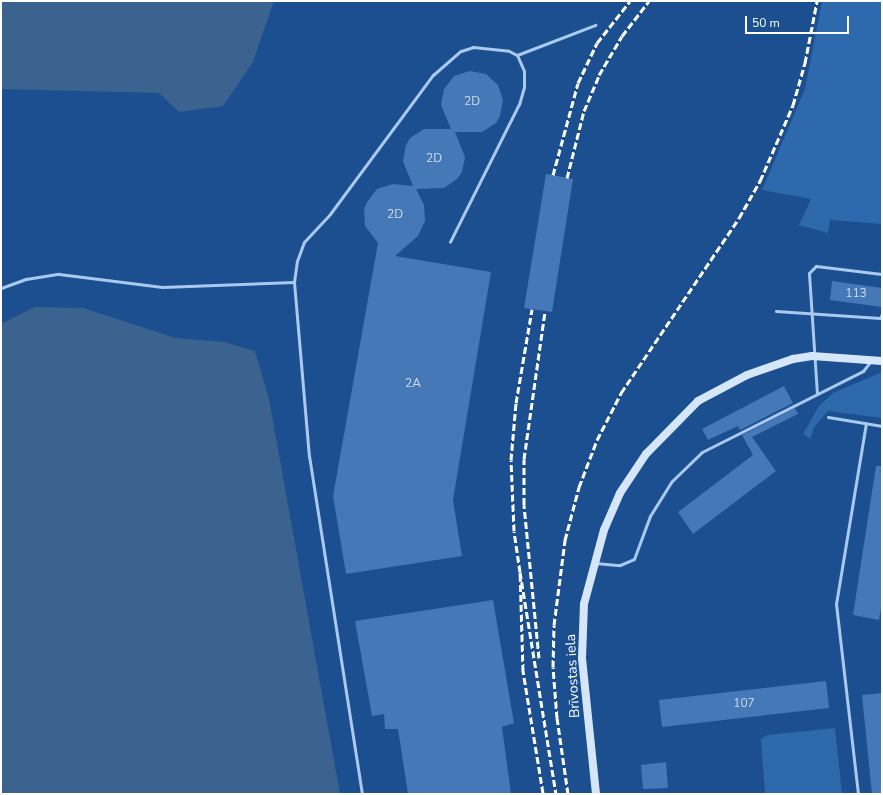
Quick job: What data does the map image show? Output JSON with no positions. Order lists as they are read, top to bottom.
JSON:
{
  "streets": {
    "street": ["Brīvostas iela"]
  },
  "house_numbers": [
    "2D",
    "2D",
    "2D",
    "113",
    "2A",
    "107"
  ],
  "scale_bar": "50 m"
}
